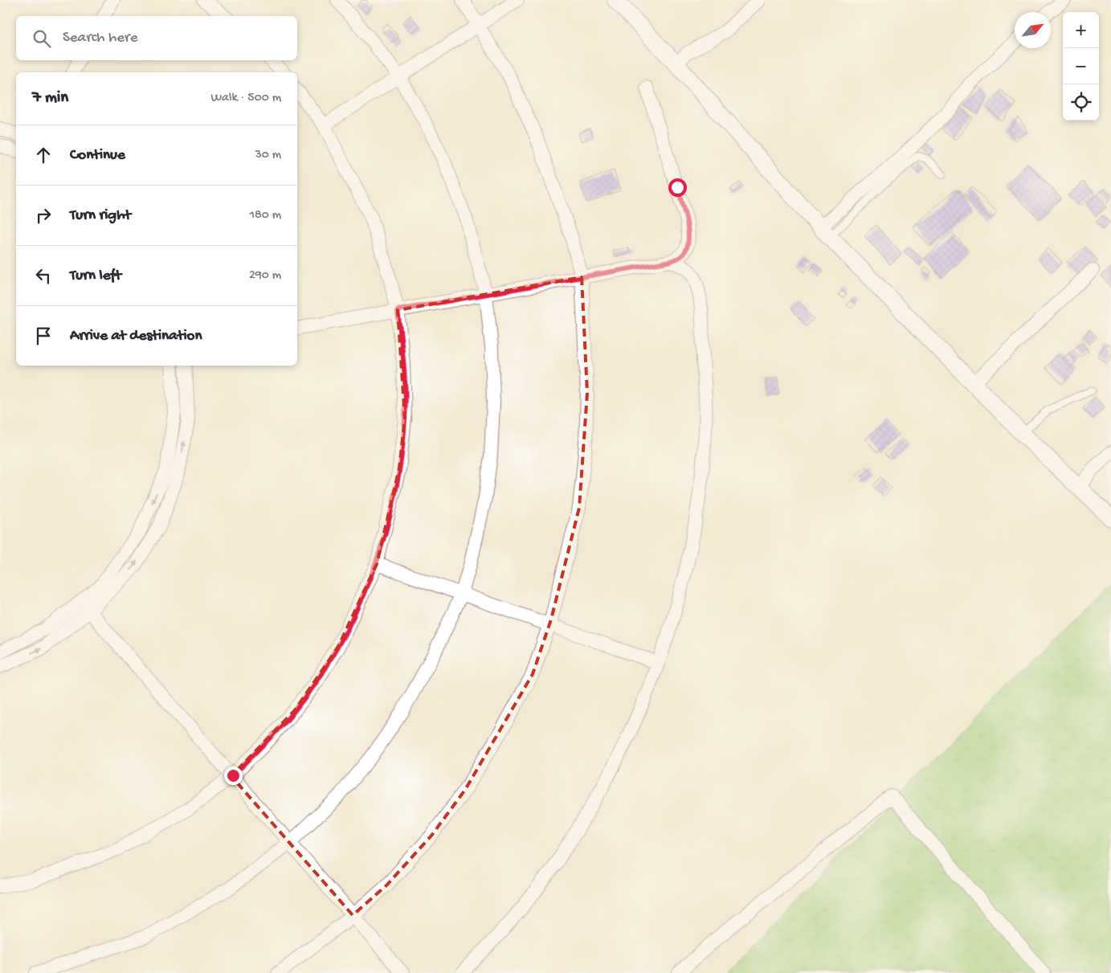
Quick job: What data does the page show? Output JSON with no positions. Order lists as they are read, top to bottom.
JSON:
{
  "north": "top right",
  "page": {
    "map_buttons": ["+", "−"],
    "search": "Search here",
    "heading": ["7 min", "Walk · 500 m"],
    "list": [
      ["Continue", "30 m"],
      ["Turn right", "180 m"],
      ["Turn left", "290 m"],
      "Arrive at destination"
    ]
  }
}
